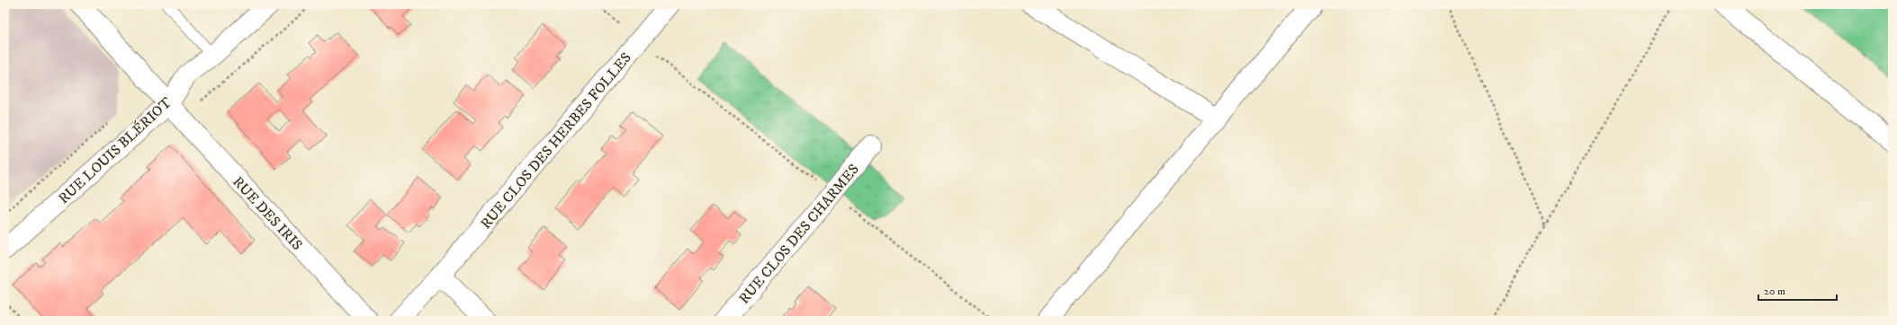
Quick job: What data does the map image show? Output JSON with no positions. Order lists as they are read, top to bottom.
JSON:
{
  "streets": {
    "street": [
      "RUE CLOS DES HERBES FOLLES",
      "RUE LOUIS BLÉRIOT",
      "RUE DES IRIS",
      "RUE CLOS DES CHARMES"
    ]
  },
  "crossings": [
    ["RUE LOUIS BLÉRIOT", "RUE DES IRIS"]
  ],
  "scale_bar": "20 m"
}
